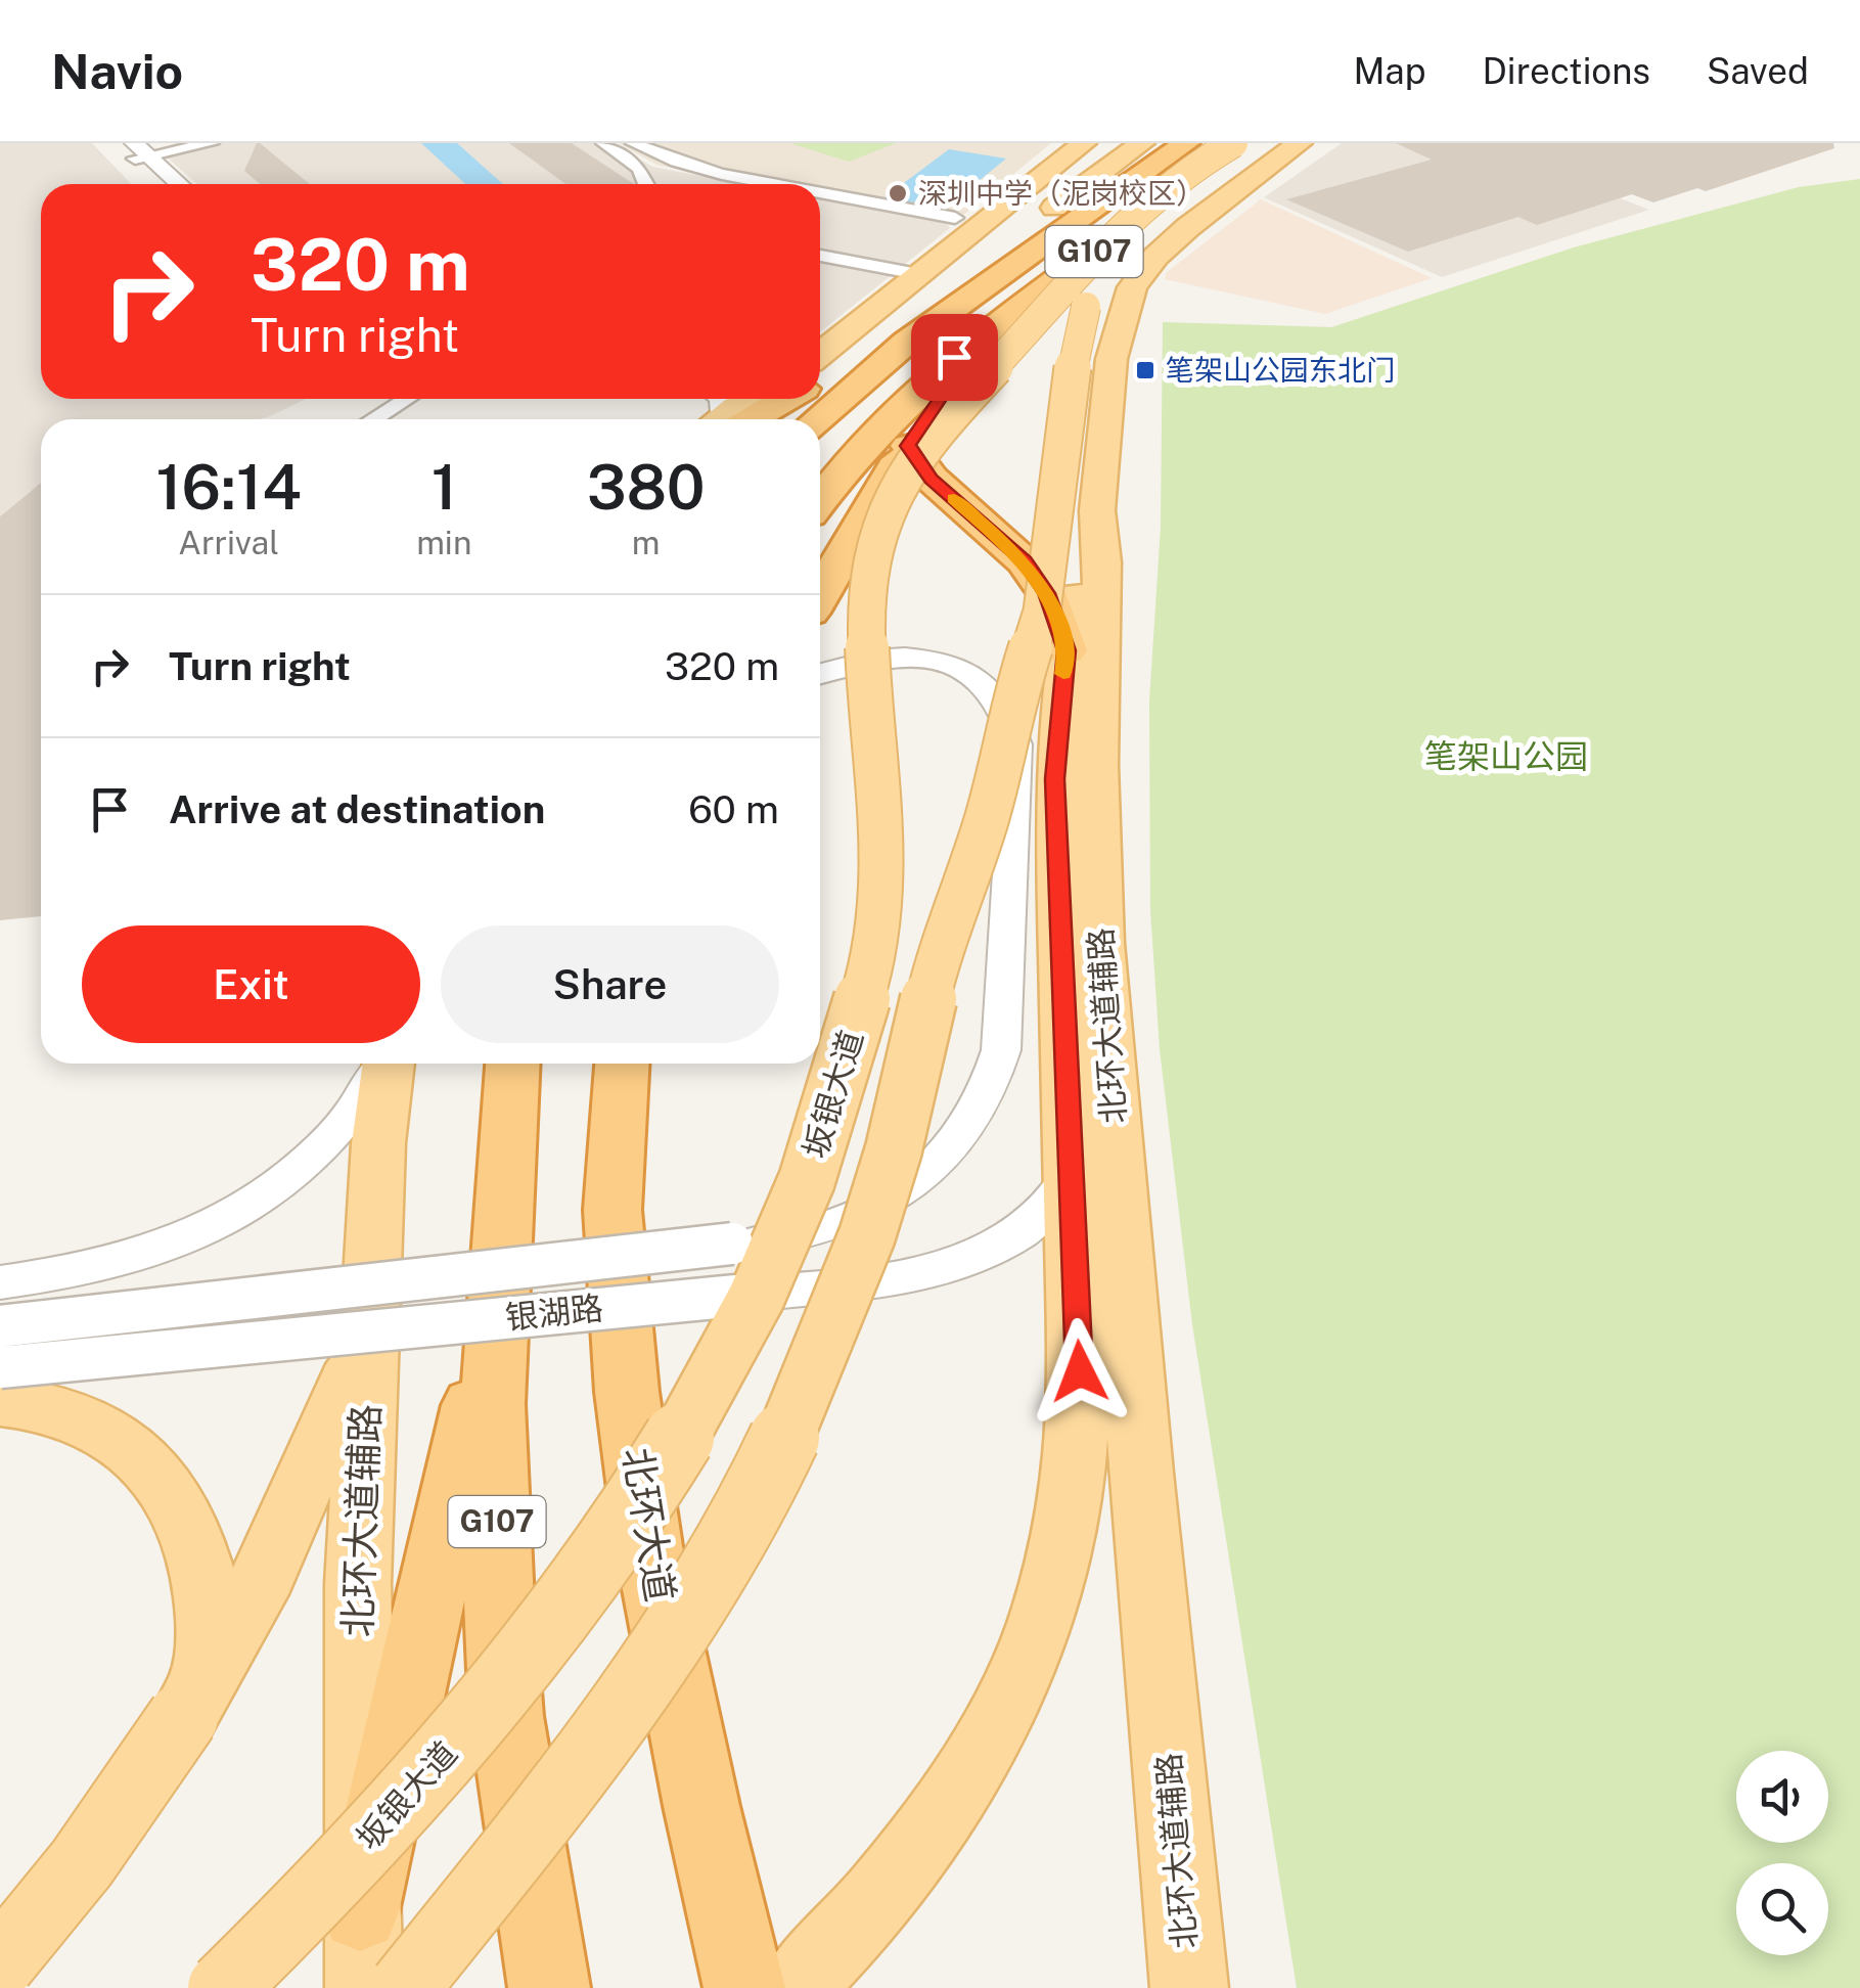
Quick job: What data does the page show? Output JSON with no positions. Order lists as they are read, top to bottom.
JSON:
{
  "streets": {
    "highway": ["G107", "北环大道"],
    "main road": ["北环大道辅路", "坂银大道"],
    "street": ["银湖路"]
  },
  "crossings": [
    ["G107", "坂银大道"]
  ],
  "parks": ["笔架山公园"],
  "places": {
    "other": ["深圳中学（泥岗校区）"],
    "transit": ["笔架山公园东北门"]
  },
  "page": {
    "header": "Navio",
    "nav": ["Map", "Directions", "Saved"],
    "turn": ["320 m", "Turn right"],
    "eta": [
      "16:14",
      "Arrival",
      "1",
      "min",
      "380",
      "m"
    ],
    "list": [
      {
        "name": "Turn right",
        "value": "320 m"
      },
      {
        "name": "Arrive at destination",
        "value": "60 m"
      }
    ],
    "buttons": ["Exit", "Share"]
  }
}
